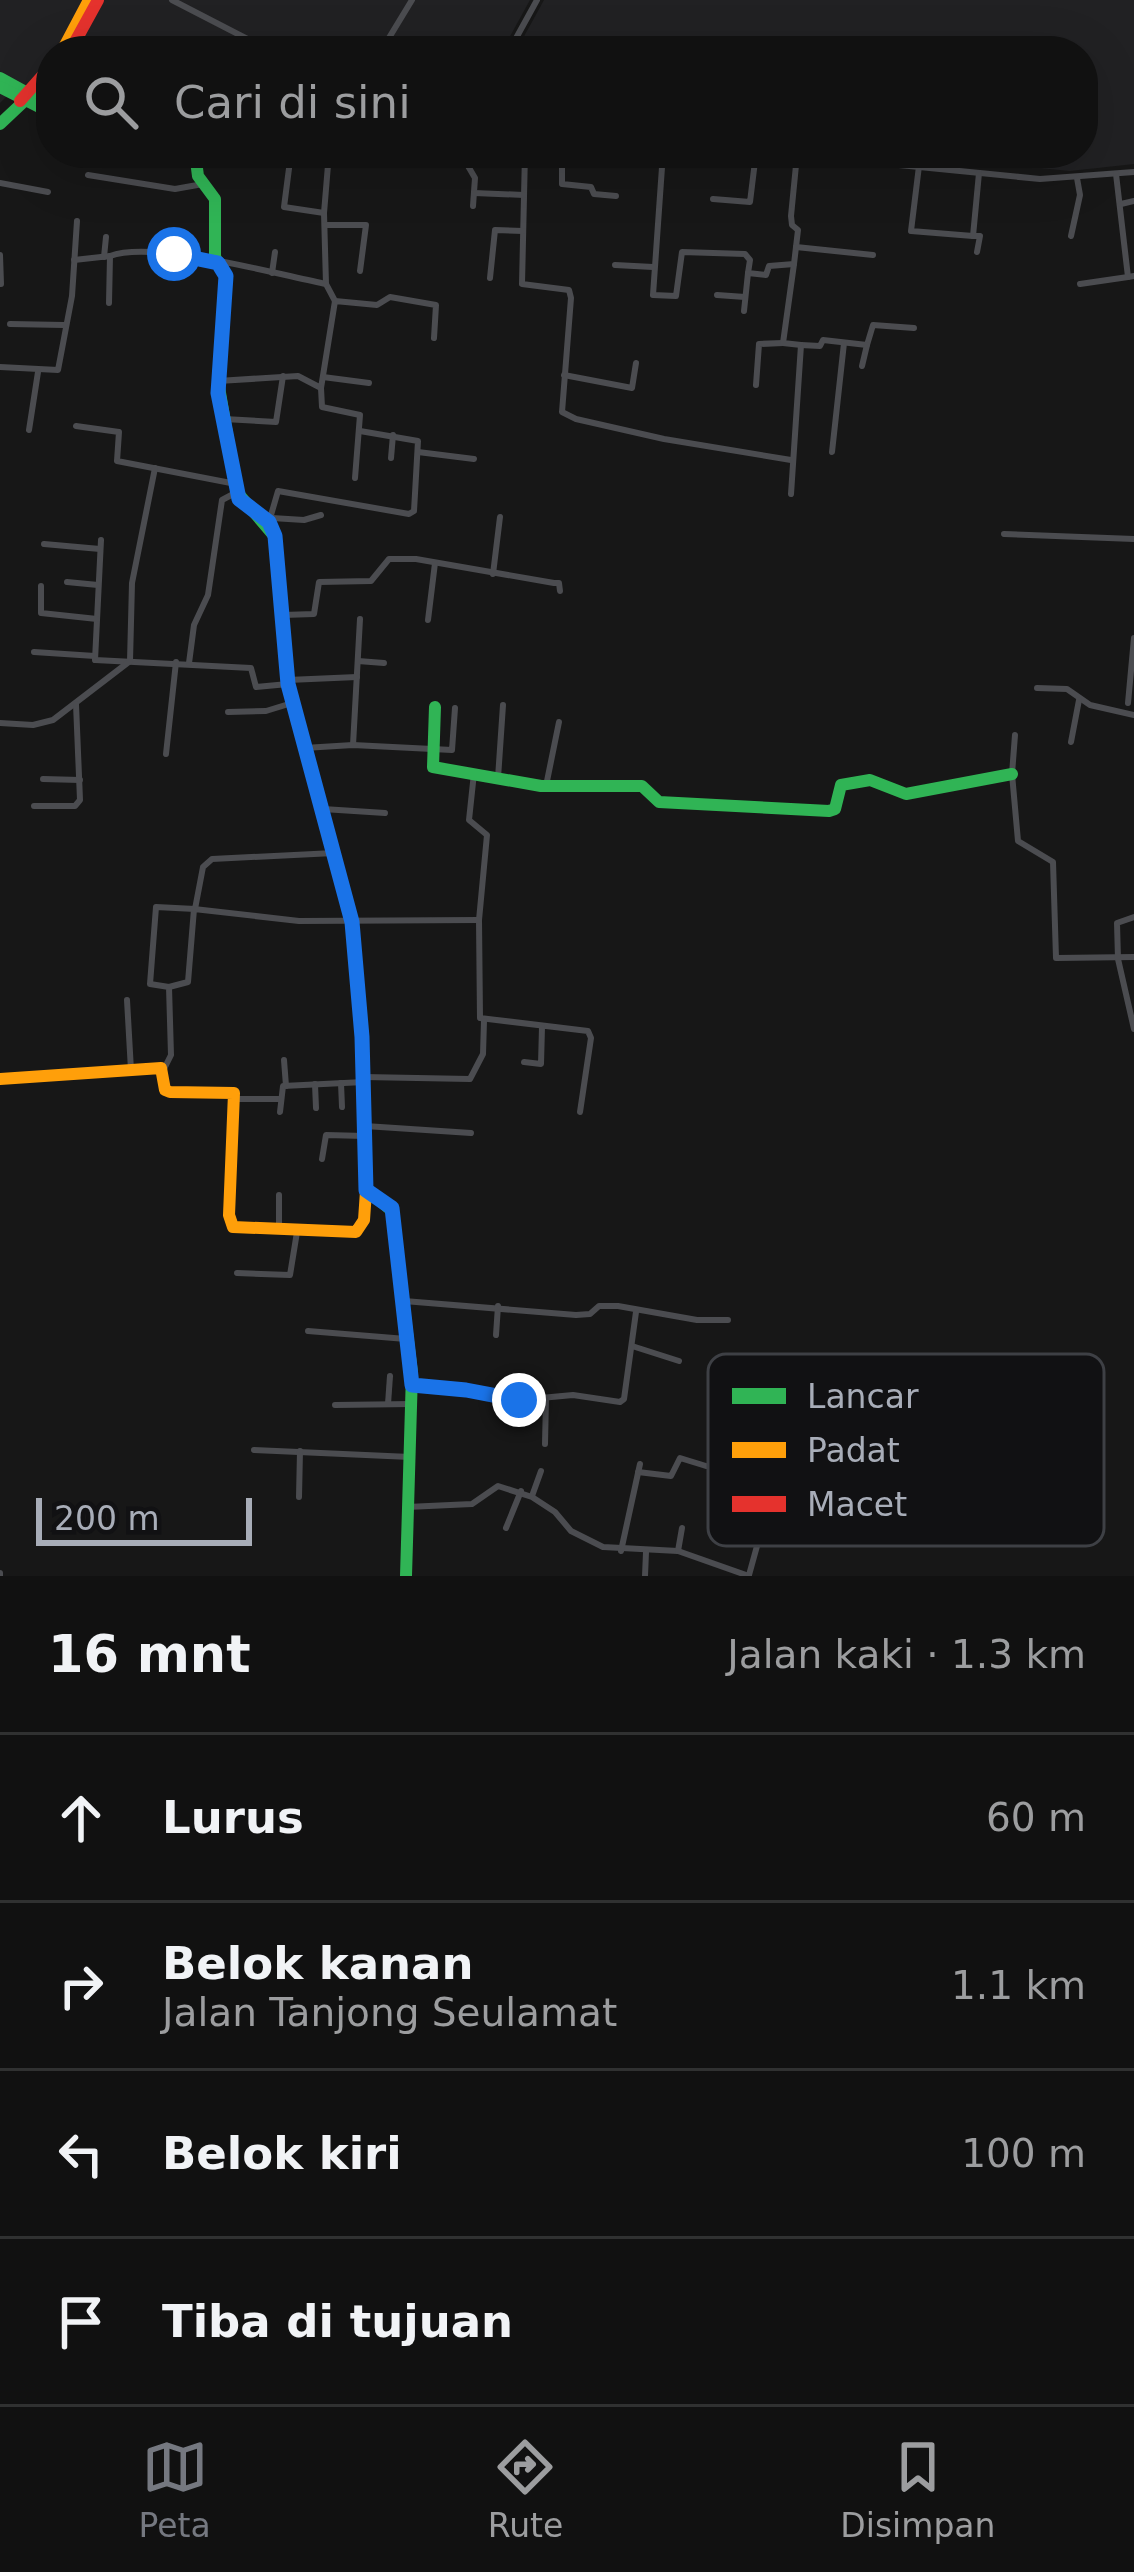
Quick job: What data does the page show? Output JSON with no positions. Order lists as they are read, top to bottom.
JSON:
{
  "legend": ["Lancar", "Padat", "Macet"],
  "scale_bar": "200 m",
  "page": {
    "search": "Cari di sini",
    "scale": "200 m",
    "heading": ["16 mnt", "Jalan kaki · 1.3 km"],
    "list": [
      ["Lurus", "60 m"],
      ["Belok kanan", "Jalan Tanjong Seulamat", "1.1 km"],
      ["Belok kiri", "100 m"],
      "Tiba di tujuan"
    ],
    "nav": ["Peta", "Rute", "Disimpan"]
  }
}
